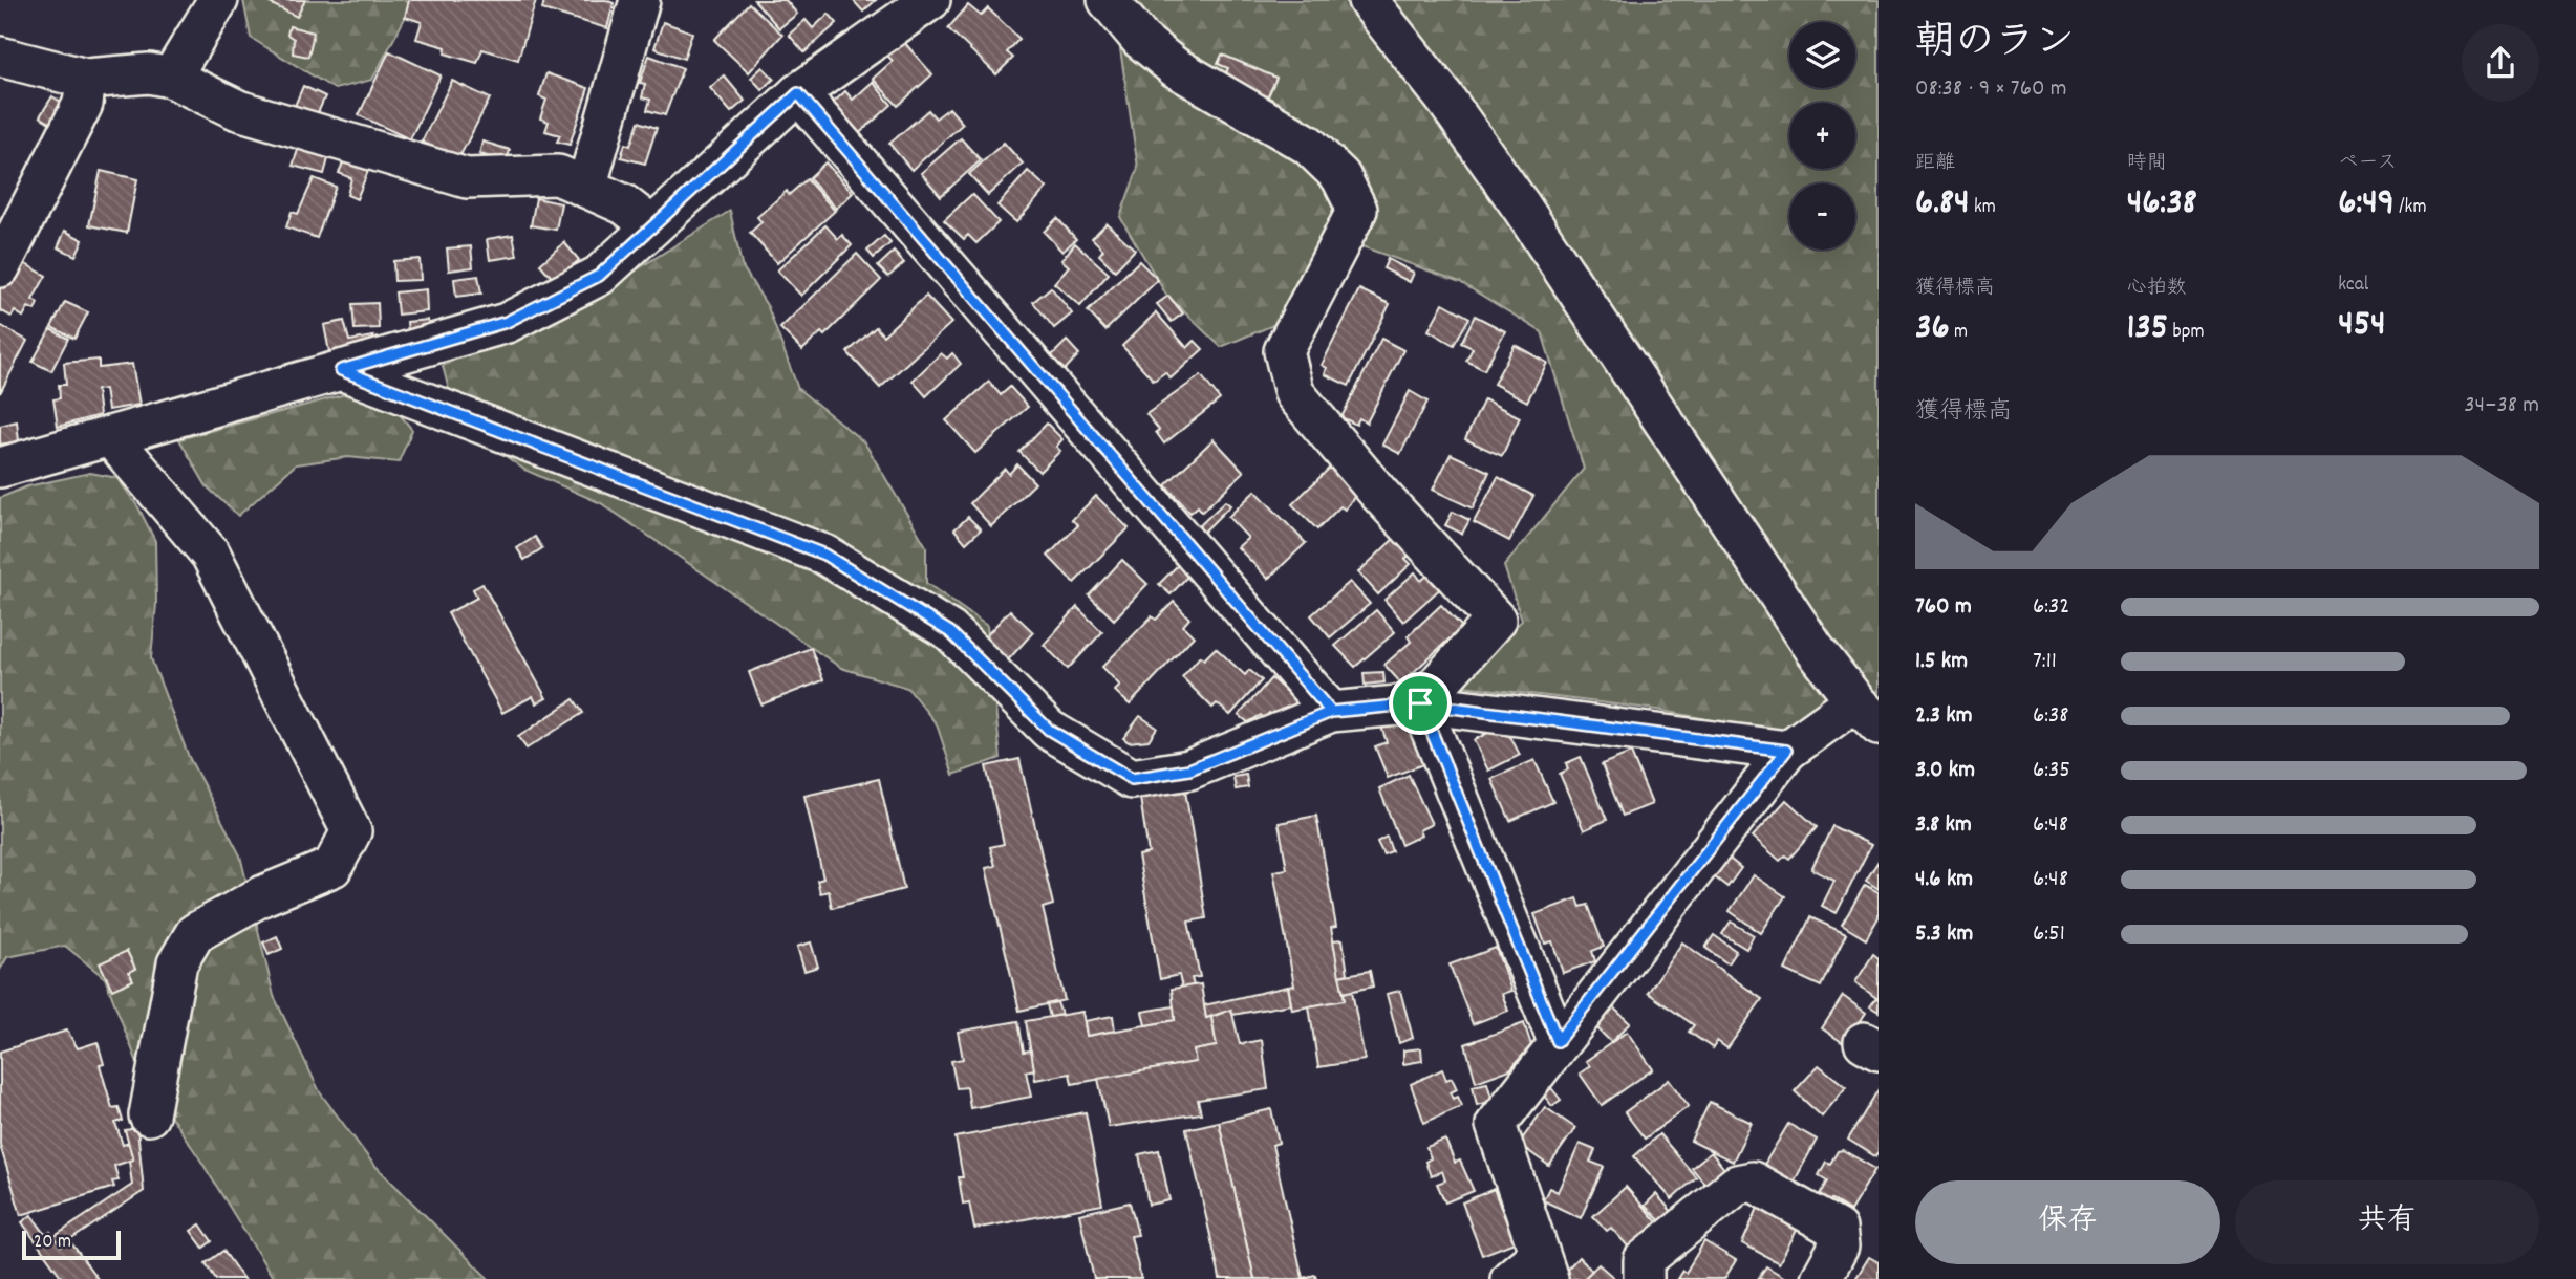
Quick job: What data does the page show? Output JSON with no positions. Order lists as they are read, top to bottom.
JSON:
{
  "scale_bar": "20 m",
  "page": {
    "heading": ["朝のラン", "08:38 · 9 × 760 m"],
    "map_buttons": ["+", "−"],
    "stats": [
      ["距離", "6.84 km"],
      ["時間", "46:38"],
      ["ペース", "6:49 /km"],
      ["獲得標高", "36 m"],
      ["心拍数", "135 bpm"],
      ["kcal", "454"]
    ],
    "chart": ["獲得標高", "34–38 m"],
    "list": [
      {
        "name": "760 m",
        "note": "6:32"
      },
      {
        "name": "1.5 km",
        "note": "7:11"
      },
      {
        "name": "2.3 km",
        "note": "6:38"
      },
      {
        "name": "3.0 km",
        "note": "6:35"
      },
      {
        "name": "3.8 km",
        "note": "6:48"
      },
      {
        "name": "4.6 km",
        "note": "6:48"
      },
      {
        "name": "5.3 km",
        "note": "6:51"
      }
    ],
    "buttons": ["保存", "共有"],
    "scale": "20 m"
  }
}
